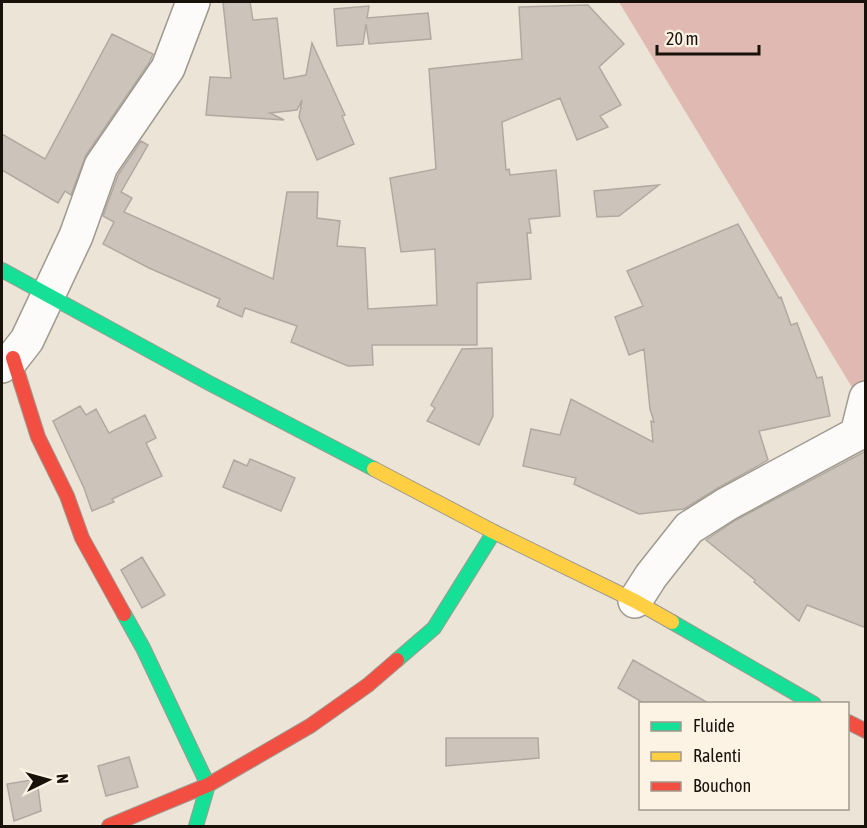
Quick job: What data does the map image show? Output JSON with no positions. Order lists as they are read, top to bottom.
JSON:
{
  "legend": ["Fluide", "Ralenti", "Bouchon"],
  "scale_bar": "20 m",
  "north": "right"
}
